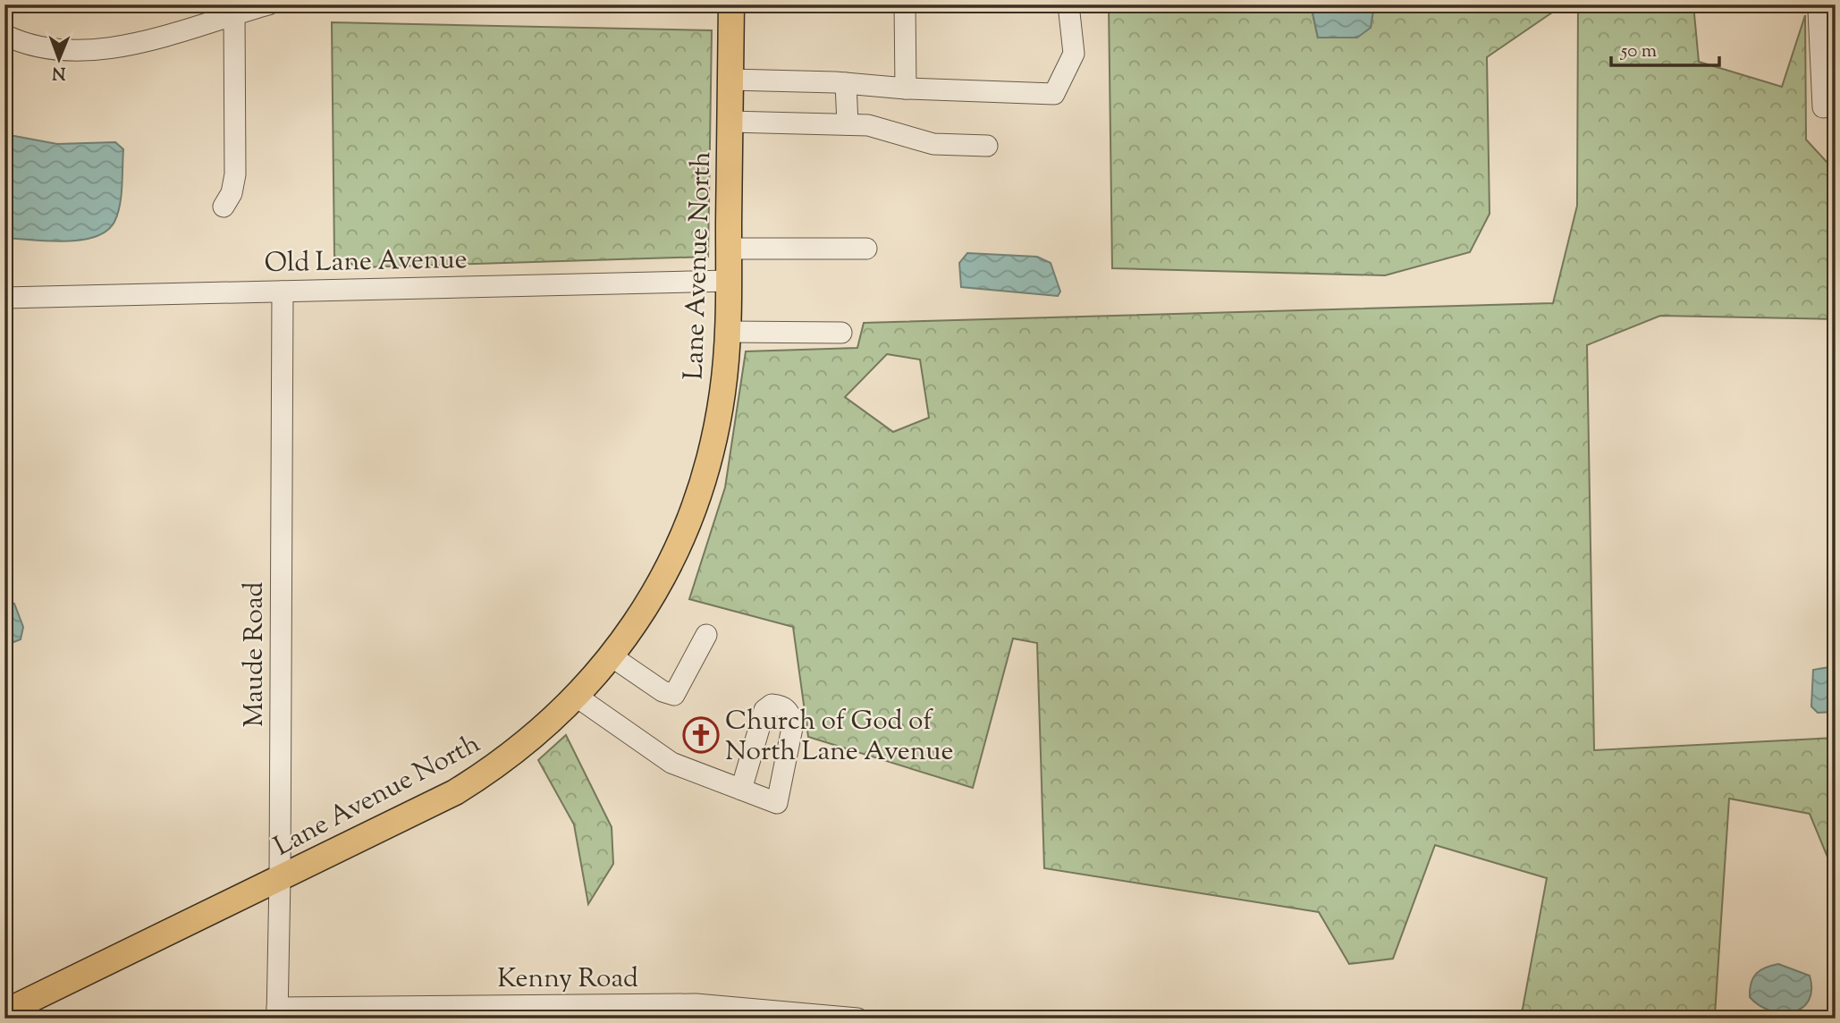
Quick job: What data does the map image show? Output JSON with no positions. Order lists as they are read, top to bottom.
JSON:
{
  "streets": {
    "main road": ["Lane Avenue North"],
    "street": ["Old Lane Avenue", "Maude Road", "Kenny Road"]
  },
  "crossings": [
    ["Old Lane Avenue", "Lane Avenue North"],
    ["Old Lane Avenue", "Maude Road"],
    ["Lane Avenue North", "Maude Road"],
    ["Maude Road", "Kenny Road"]
  ],
  "places": {
    "church": ["Church of God of North Lane Avenue"]
  },
  "scale_bar": "50 m",
  "north": "bottom"
}
